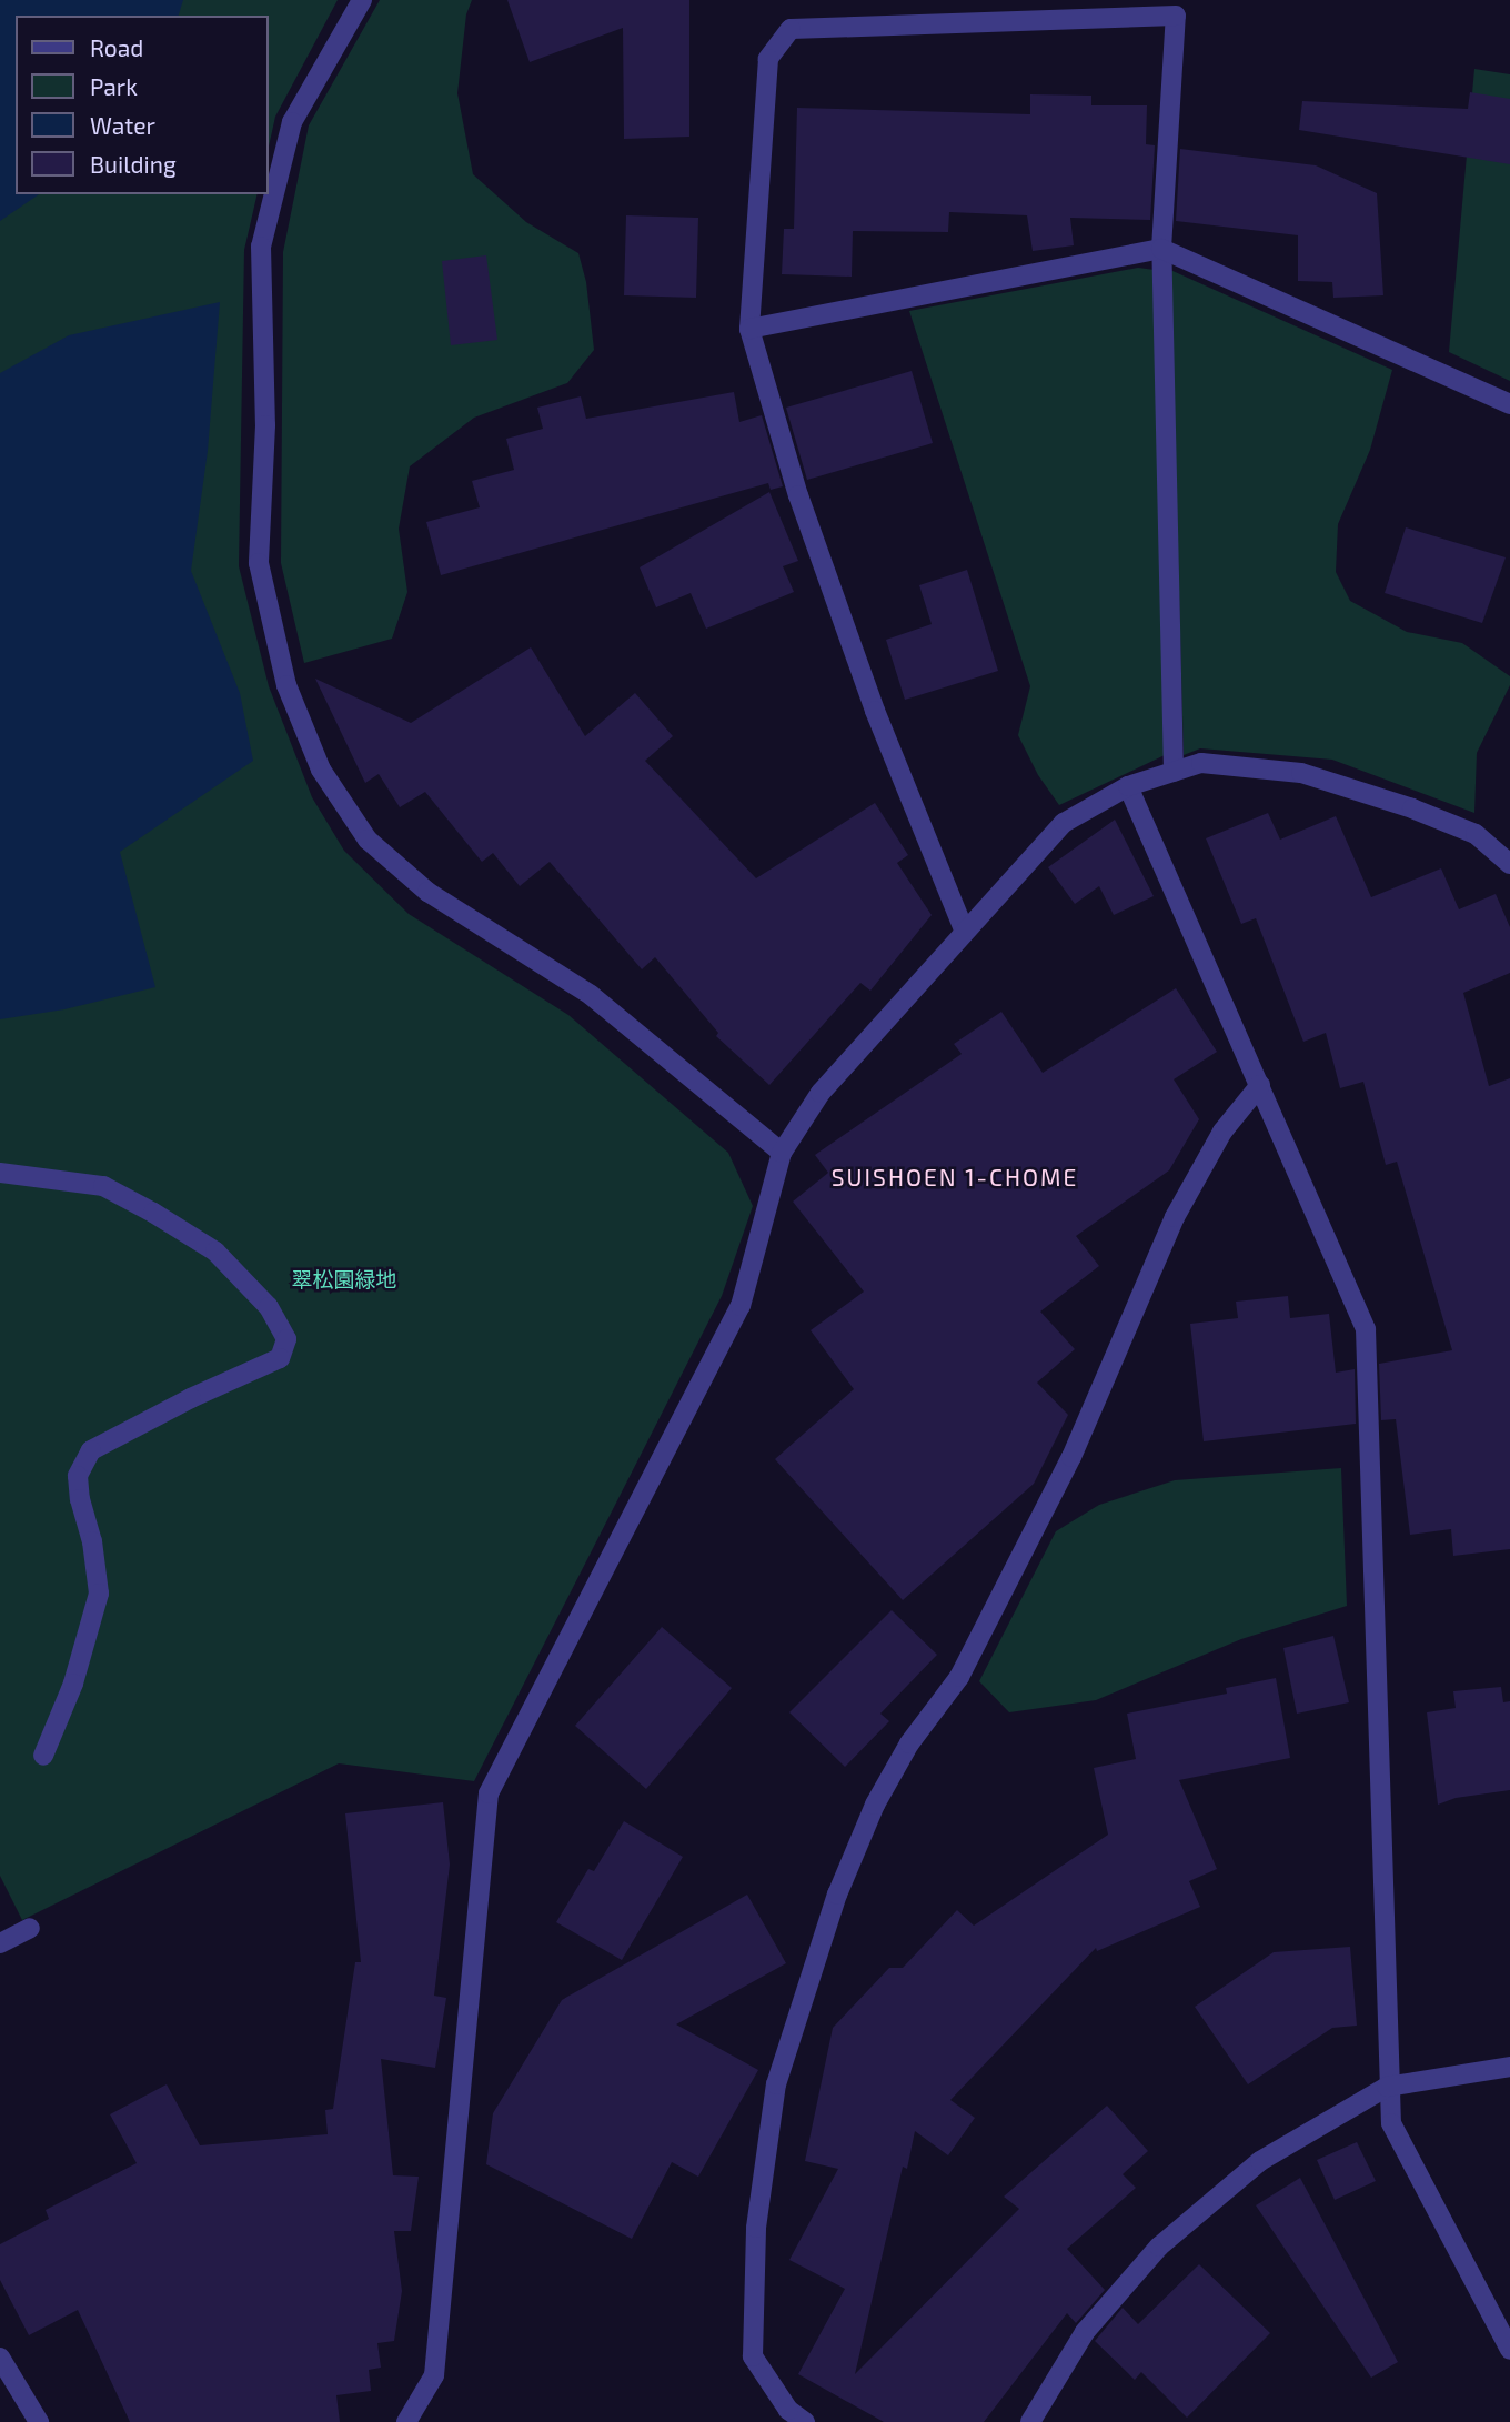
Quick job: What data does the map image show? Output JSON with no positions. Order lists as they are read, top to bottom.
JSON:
{
  "districts": ["SUISHOEN 1-CHOME"],
  "parks": ["翠松園緑地"],
  "legend": [
    "Road",
    "Park",
    "Water",
    "Building"
  ]
}
